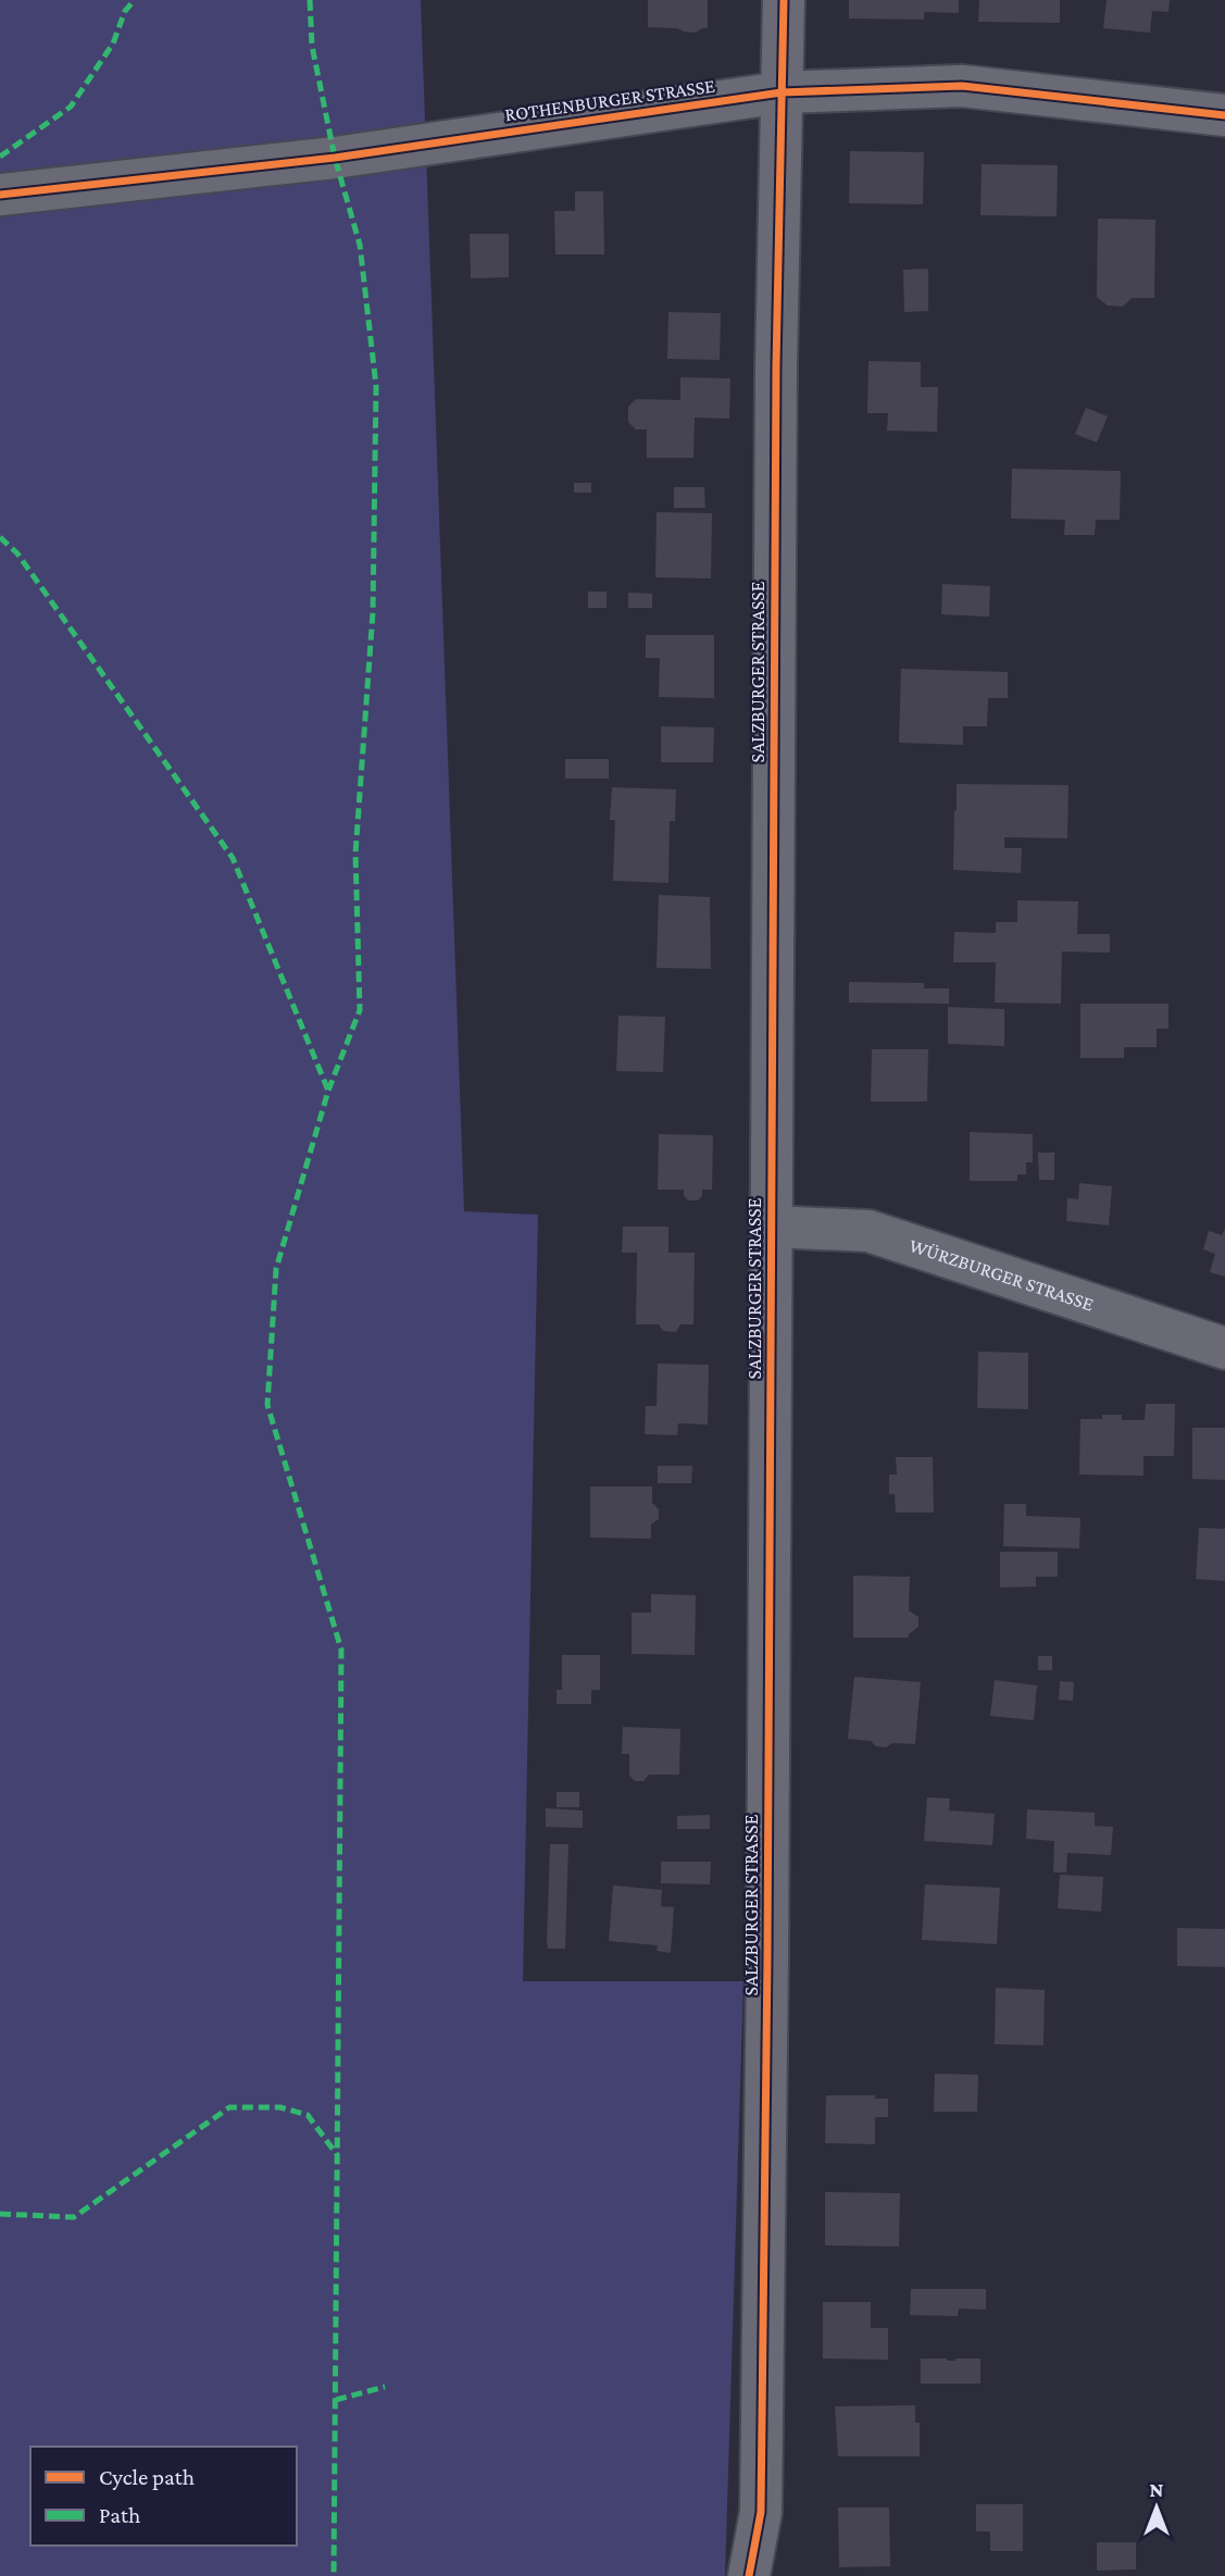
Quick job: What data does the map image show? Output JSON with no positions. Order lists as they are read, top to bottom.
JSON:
{
  "streets": {
    "street": ["ROTHENBURGER STRASSE", "SALZBURGER STRASSE", "WÜRZBURGER STRASSE"]
  },
  "crossings": [
    ["ROTHENBURGER STRASSE", "SALZBURGER STRASSE"],
    ["SALZBURGER STRASSE", "WÜRZBURGER STRASSE"]
  ],
  "legend": ["Cycle path", "Path"],
  "north": "top"
}
